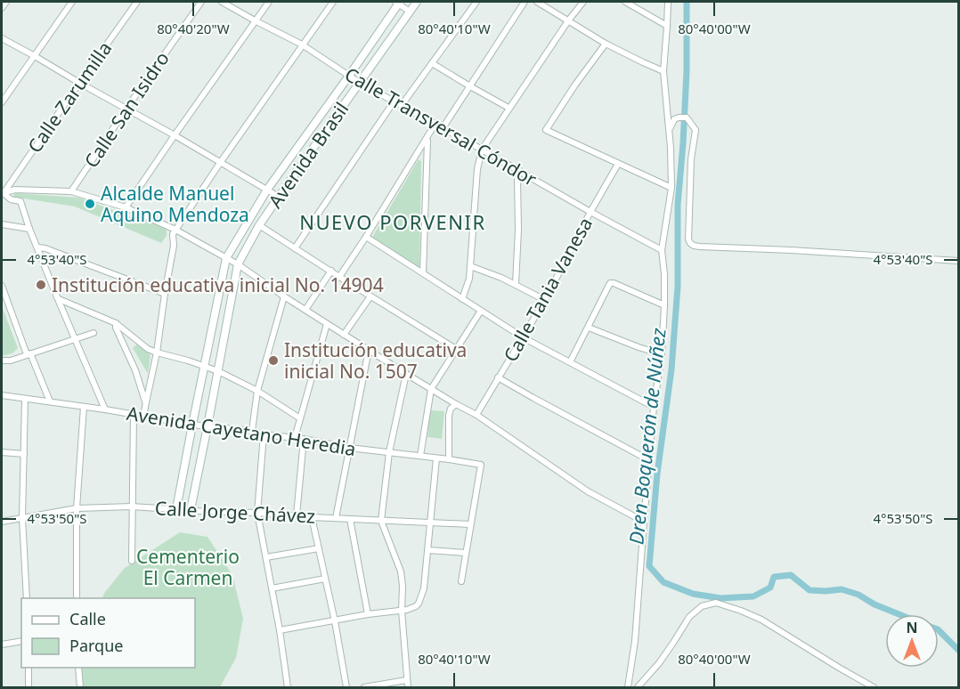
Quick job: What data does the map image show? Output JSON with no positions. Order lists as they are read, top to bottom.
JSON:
{
  "streets": {
    "street": [
      "Calle Zarumilla",
      "Calle San Isidro",
      "Calle Transversal Cóndor",
      "Avenida Brasil",
      "Calle Tania Vanesa",
      "Avenida Cayetano Heredia",
      "Calle Jorge Chávez"
    ]
  },
  "crossings": [
    ["Calle Transversal Cóndor", "Avenida Brasil"],
    ["Calle Transversal Cóndor", "Calle Tania Vanesa"],
    ["Avenida Brasil", "Avenida Cayetano Heredia"],
    ["Avenida Brasil", "Calle Jorge Chávez"],
    ["Avenida Cayetano Heredia", "Calle Jorge Chávez"]
  ],
  "districts": ["NUEVO PORVENIR"],
  "water": ["Dren Boquerón de Núñez"],
  "parks": ["Cementerio El Carmen"],
  "places": ["Alcalde Manuel Aquino Mendoza", "Institución educativa inicial No. 14904", "Institución educativa inicial No. 1507"],
  "legend": ["Calle", "Parque"],
  "north": "top",
  "coordinates": [
    "80°40'20\"W",
    "80°40'10\"W",
    "80°40'00\"W",
    "4°53'40\"S",
    "4°53'50\"S"
  ]
}
